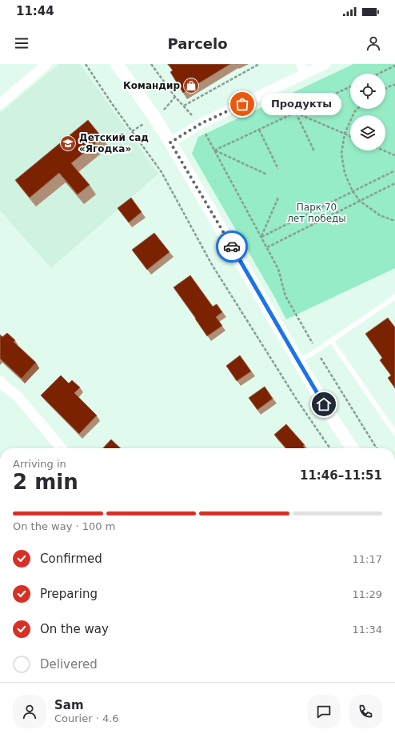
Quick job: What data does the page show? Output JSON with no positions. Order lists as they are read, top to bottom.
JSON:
{
  "parks": ["Парк 70 лет победы"],
  "places": {
    "shop": ["Командир"],
    "other": ["Продукты"],
    "school or university": ["Детский сад «Ягодка»"]
  },
  "page": {
    "status": "11:44",
    "header": "Parcelo",
    "bubble": "Продукты",
    "heading": ["2 min", "Arriving in", "11:46–11:51"],
    "panel": ["Sam", "Courier · 4.6"],
    "bar": "On the way · 100 m",
    "list": [
      ["Confirmed", "11:17"],
      ["Preparing", "11:29"],
      ["On the way", "11:34"],
      "Delivered"
    ]
  }
}
